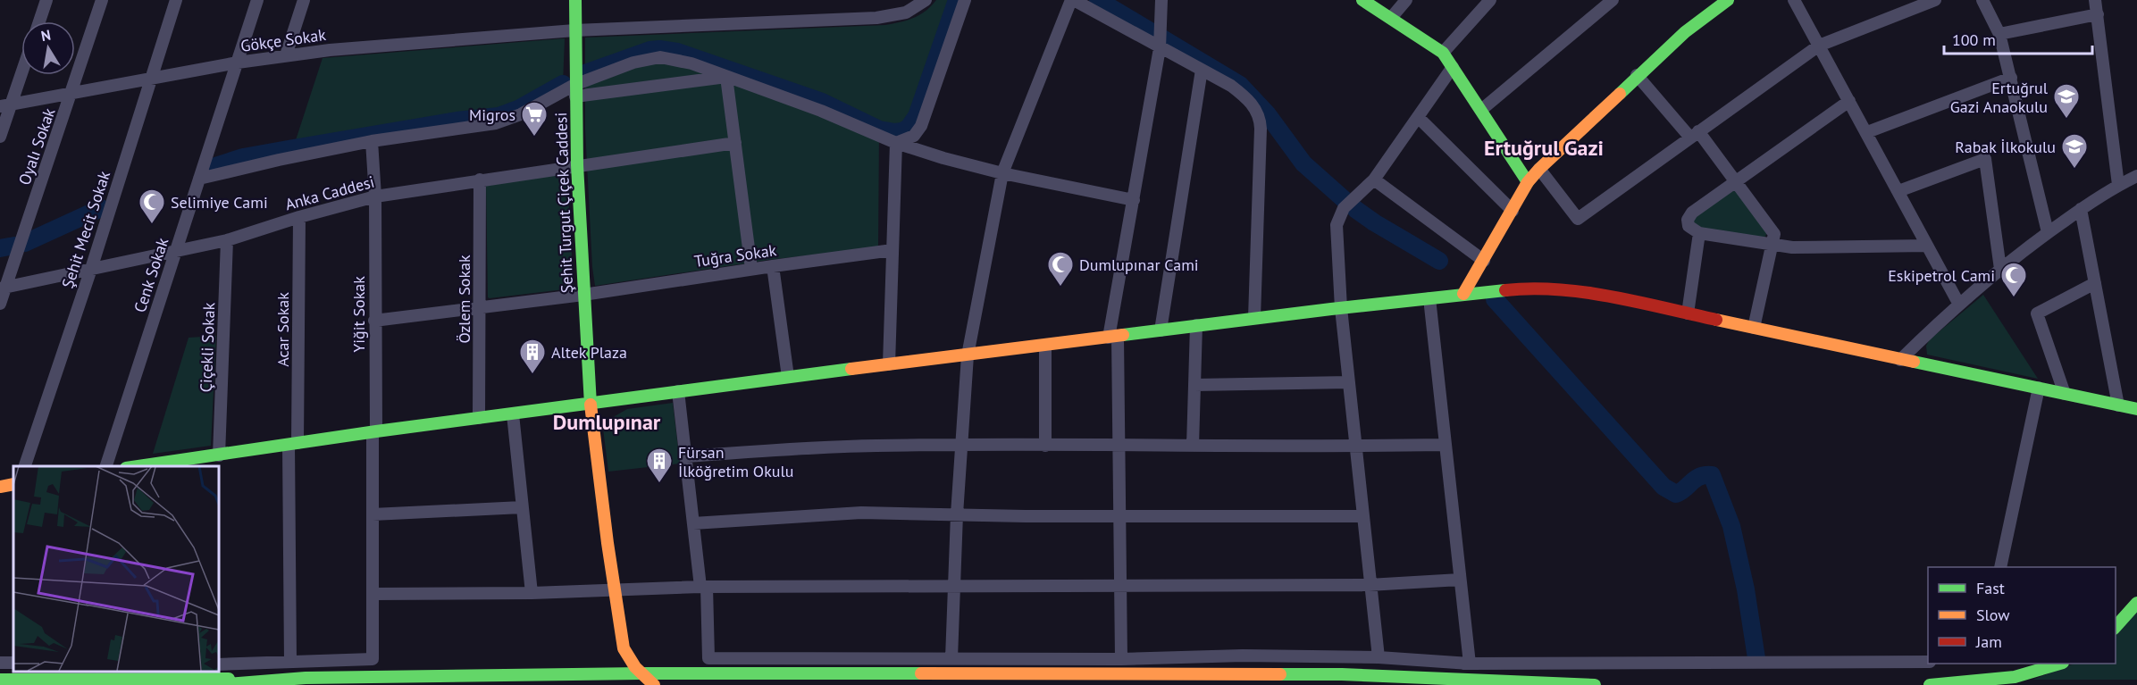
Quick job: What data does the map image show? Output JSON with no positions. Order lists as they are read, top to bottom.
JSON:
{
  "streets": {
    "main road": ["Şehit Turgut Çiçek Caddesi"],
    "street": [
      "Gökçe Sokak",
      "Oyalı Sokak",
      "Anka Caddesi",
      "Şehit Mecit Sokak",
      "Tuğra Sokak",
      "Cenk Sokak",
      "Özlem Sokak",
      "Yiğit Sokak",
      "Acar Sokak",
      "Çiçekli Sokak"
    ]
  },
  "crossings": [
    ["Gökçe Sokak", "Oyalı Sokak"],
    ["Gökçe Sokak", "Şehit Turgut Çiçek Caddesi"],
    ["Gökçe Sokak", "Şehit Mecit Sokak"],
    ["Gökçe Sokak", "Cenk Sokak"],
    ["Oyalı Sokak", "Anka Caddesi"],
    ["Anka Caddesi", "Şehit Turgut Çiçek Caddesi"],
    ["Anka Caddesi", "Şehit Mecit Sokak"],
    ["Anka Caddesi", "Cenk Sokak"],
    ["Anka Caddesi", "Özlem Sokak"],
    ["Anka Caddesi", "Yiğit Sokak"],
    ["Anka Caddesi", "Acar Sokak"],
    ["Anka Caddesi", "Çiçekli Sokak"],
    ["Şehit Turgut Çiçek Caddesi", "Tuğra Sokak"],
    ["Tuğra Sokak", "Özlem Sokak"],
    ["Tuğra Sokak", "Yiğit Sokak"],
    ["Yiğit Sokak", "Acar Sokak"]
  ],
  "districts": ["Ertuğrul Gazi", "Dumlupınar"],
  "places": {
    "school or university": ["Ertuğrul Gazi Anaokulu", "Rabak İlkokulu"],
    "supermarket": ["Migros"],
    "mosque": ["Selimiye Cami", "Dumlupınar Cami", "Eskipetrol Cami"],
    "building": ["Altek Plaza", "Fürsan İlköğretim Okulu"]
  },
  "legend": ["Fast", "Slow", "Jam"],
  "scale_bar": "100 m",
  "north": "top"
}
